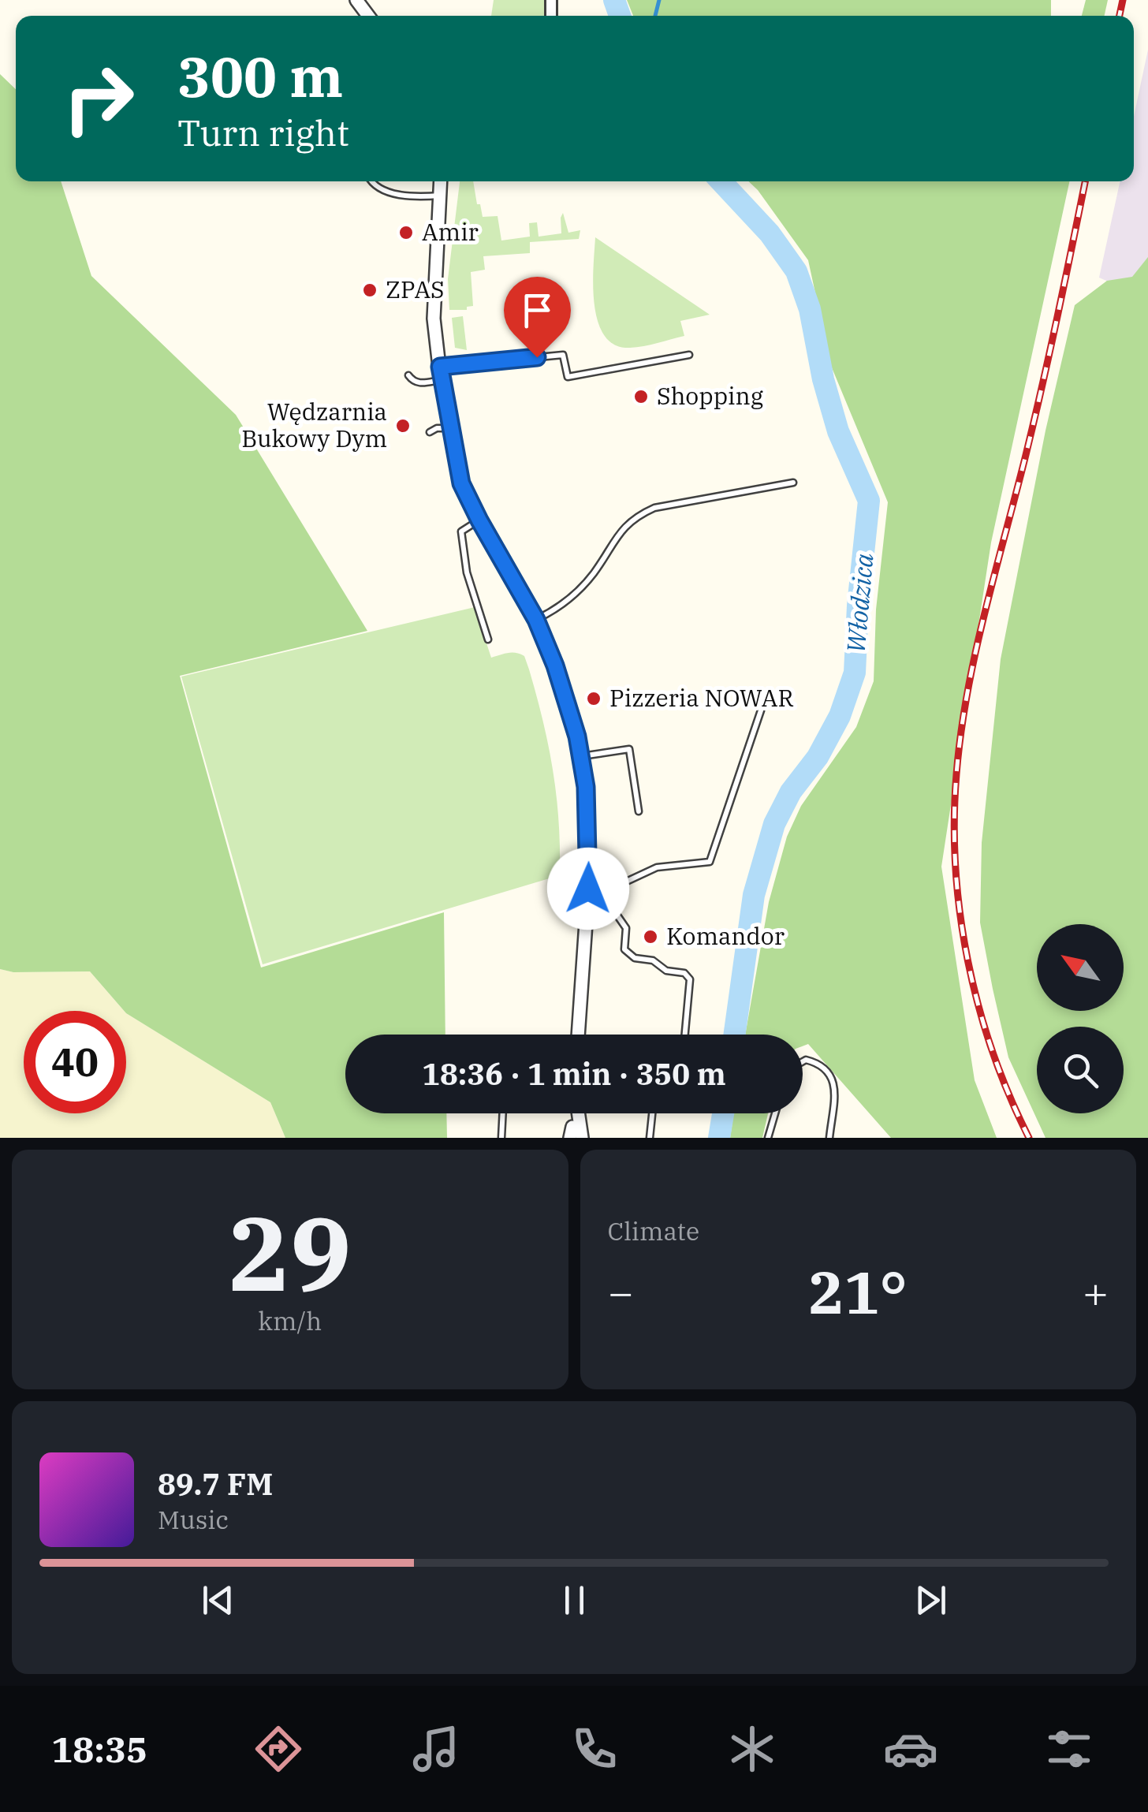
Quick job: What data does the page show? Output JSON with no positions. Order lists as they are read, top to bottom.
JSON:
{
  "water": ["Włodzica"],
  "places": [
    "Amir",
    "ZPAS",
    "Shopping",
    "Wędzarnia Bukowy Dym",
    "Pizzeria NOWAR",
    "Komandor"
  ],
  "north": "top left",
  "page": {
    "turn": ["300 m", "Turn right"],
    "limit": "40",
    "trip": "18:36 · 1 min · 350 m",
    "tile": [
      ["29", "km/h"],
      "Climate"
    ],
    "heat": ["−", "21°", "+"],
    "song": ["89.7 FM", "Music"],
    "tabs": "18:35"
  }
}
